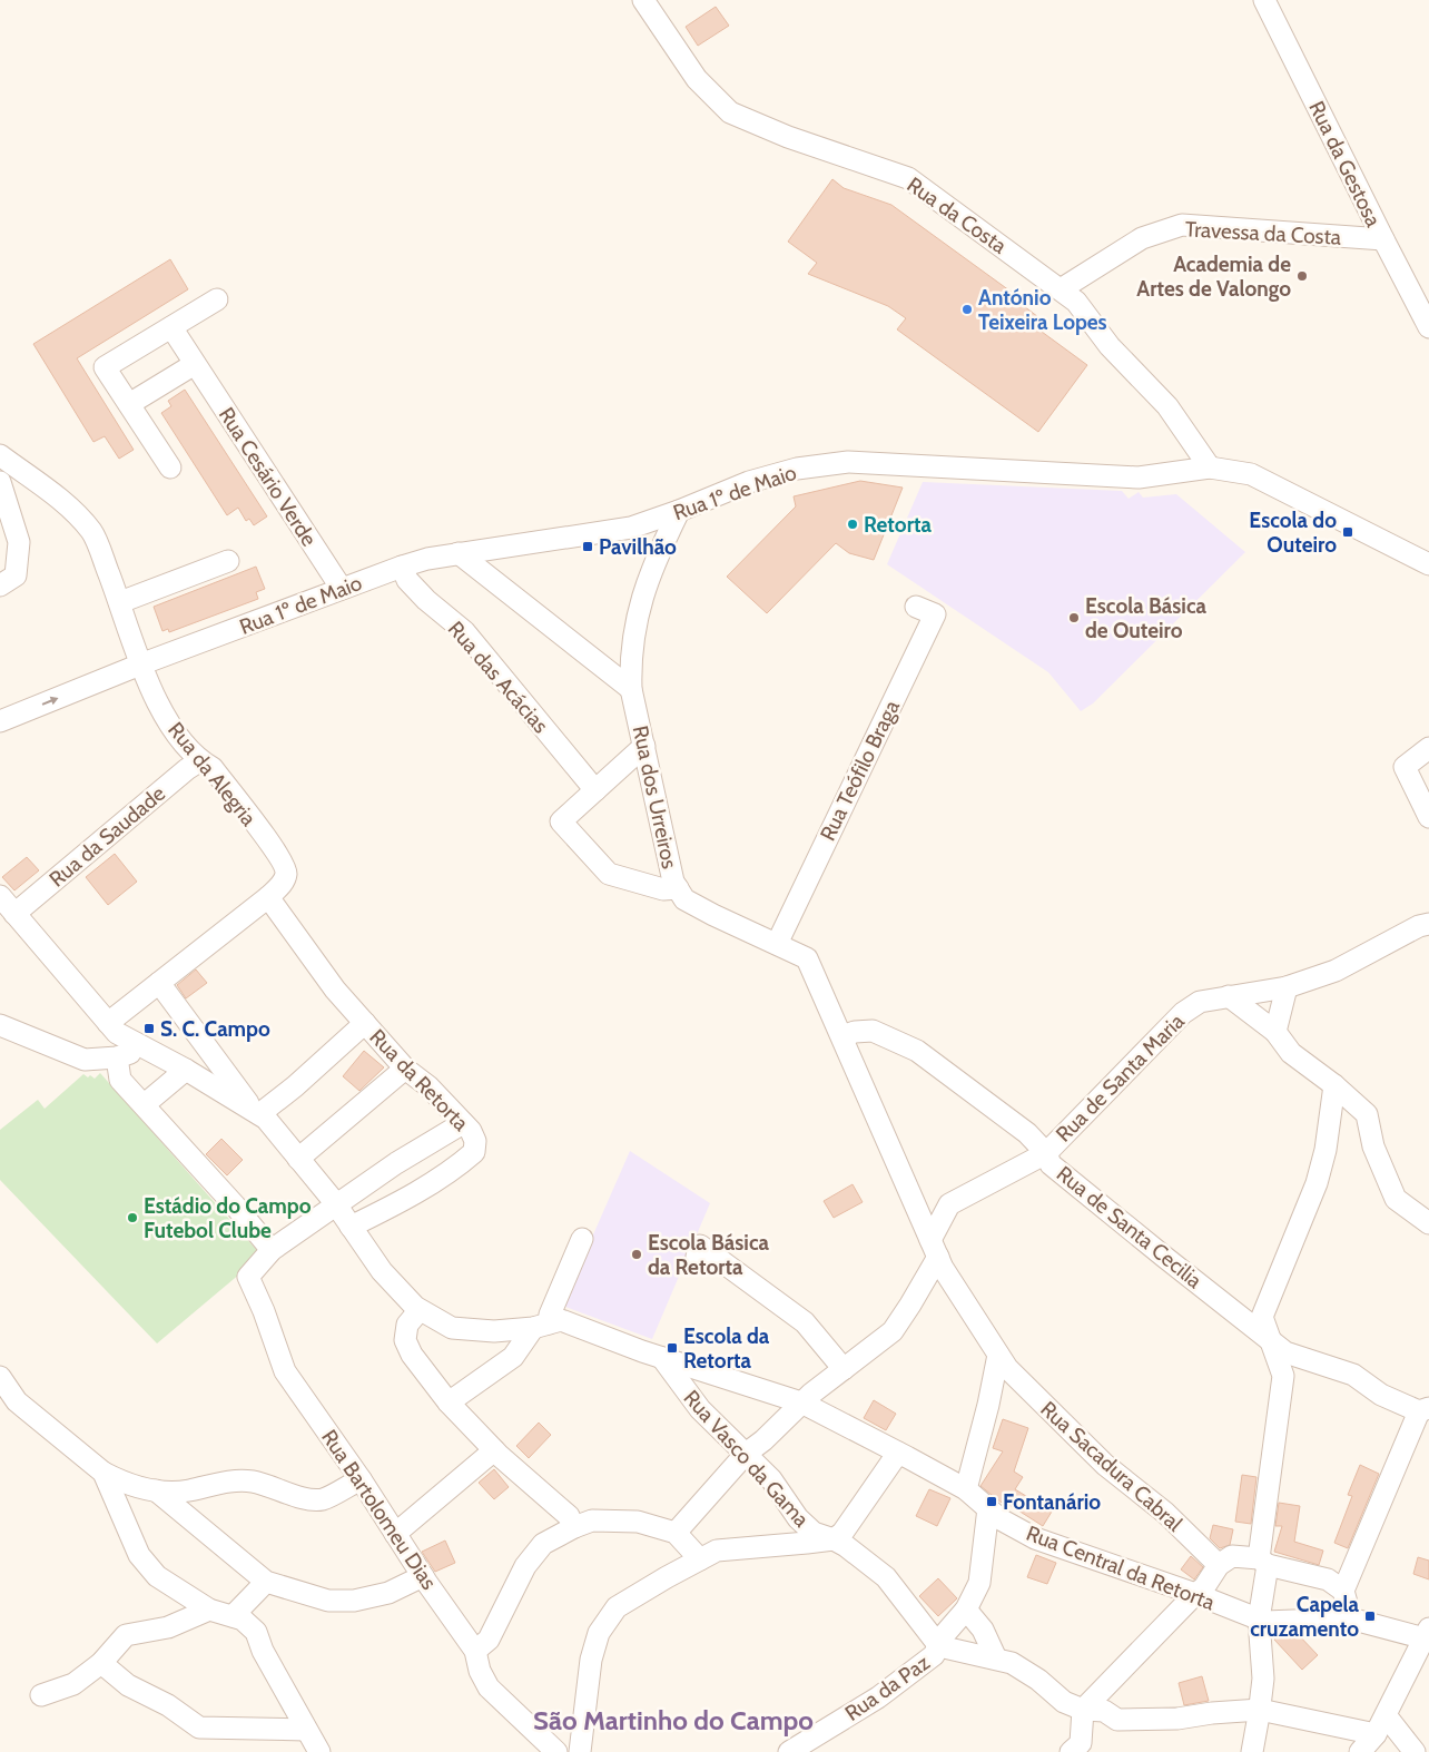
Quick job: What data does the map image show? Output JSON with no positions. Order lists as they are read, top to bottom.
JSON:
{
  "streets": {
    "street": [
      "Rua da Gestosa",
      "Rua da Costa",
      "Travessa da Costa",
      "Rua Cesário Verde",
      "Rua 1º de Maio",
      "Rua das Acácias",
      "Rua Teófilo Braga",
      "Rua da Alegria",
      "Rua dos Urreiros",
      "Rua da Saudade",
      "Rua de Santa Maria",
      "Rua da Retorta",
      "Rua de Santa Cecilia",
      "Rua Vasco da Gama",
      "Rua Sacadura Cabral",
      "Rua Bartolomeu Dias",
      "Rua Central da Retorta",
      "Rua da Paz"
    ]
  },
  "crossings": [
    ["Rua da Gestosa", "Travessa da Costa"],
    ["Rua da Costa", "Travessa da Costa"],
    ["Rua da Costa", "Rua 1º de Maio"],
    ["Rua Cesário Verde", "Rua 1º de Maio"],
    ["Rua 1º de Maio", "Rua das Acácias"],
    ["Rua 1º de Maio", "Rua da Alegria"],
    ["Rua 1º de Maio", "Rua dos Urreiros"],
    ["Rua Teófilo Braga", "Rua dos Urreiros"],
    ["Rua da Alegria", "Rua da Saudade"],
    ["Rua da Alegria", "Rua da Retorta"],
    ["Rua da Alegria", "Rua Central da Retorta"],
    ["Rua dos Urreiros", "Rua de Santa Cecilia"],
    ["Rua dos Urreiros", "Rua Sacadura Cabral"],
    ["Rua da Saudade", "Rua Central da Retorta"],
    ["Rua de Santa Maria", "Rua de Santa Cecilia"],
    ["Rua de Santa Maria", "Rua Vasco da Gama"],
    ["Rua de Santa Maria", "Rua Sacadura Cabral"],
    ["Rua de Santa Maria", "Rua Central da Retorta"],
    ["Rua da Retorta", "Rua Central da Retorta"],
    ["Rua de Santa Cecilia", "Rua Sacadura Cabral"],
    ["Rua Vasco da Gama", "Rua Central da Retorta"],
    ["Rua Vasco da Gama", "Rua da Paz"],
    ["Rua Central da Retorta", "Rua da Paz"]
  ],
  "districts": ["São Martinho do Campo"],
  "places": {
    "other": [
      "Academia de Artes de Valongo",
      "António Teixeira Lopes",
      "Retorta",
      "Escola Básica de Outeiro",
      "Estádio do Campo Futebol Clube",
      "Escola Básica da Retorta"
    ],
    "transit": [
      "Escola do Outeiro",
      "Pavilhão",
      "S. C. Campo",
      "Escola da Retorta",
      "Fontanário",
      "Capela cruzamento"
    ]
  }
}
